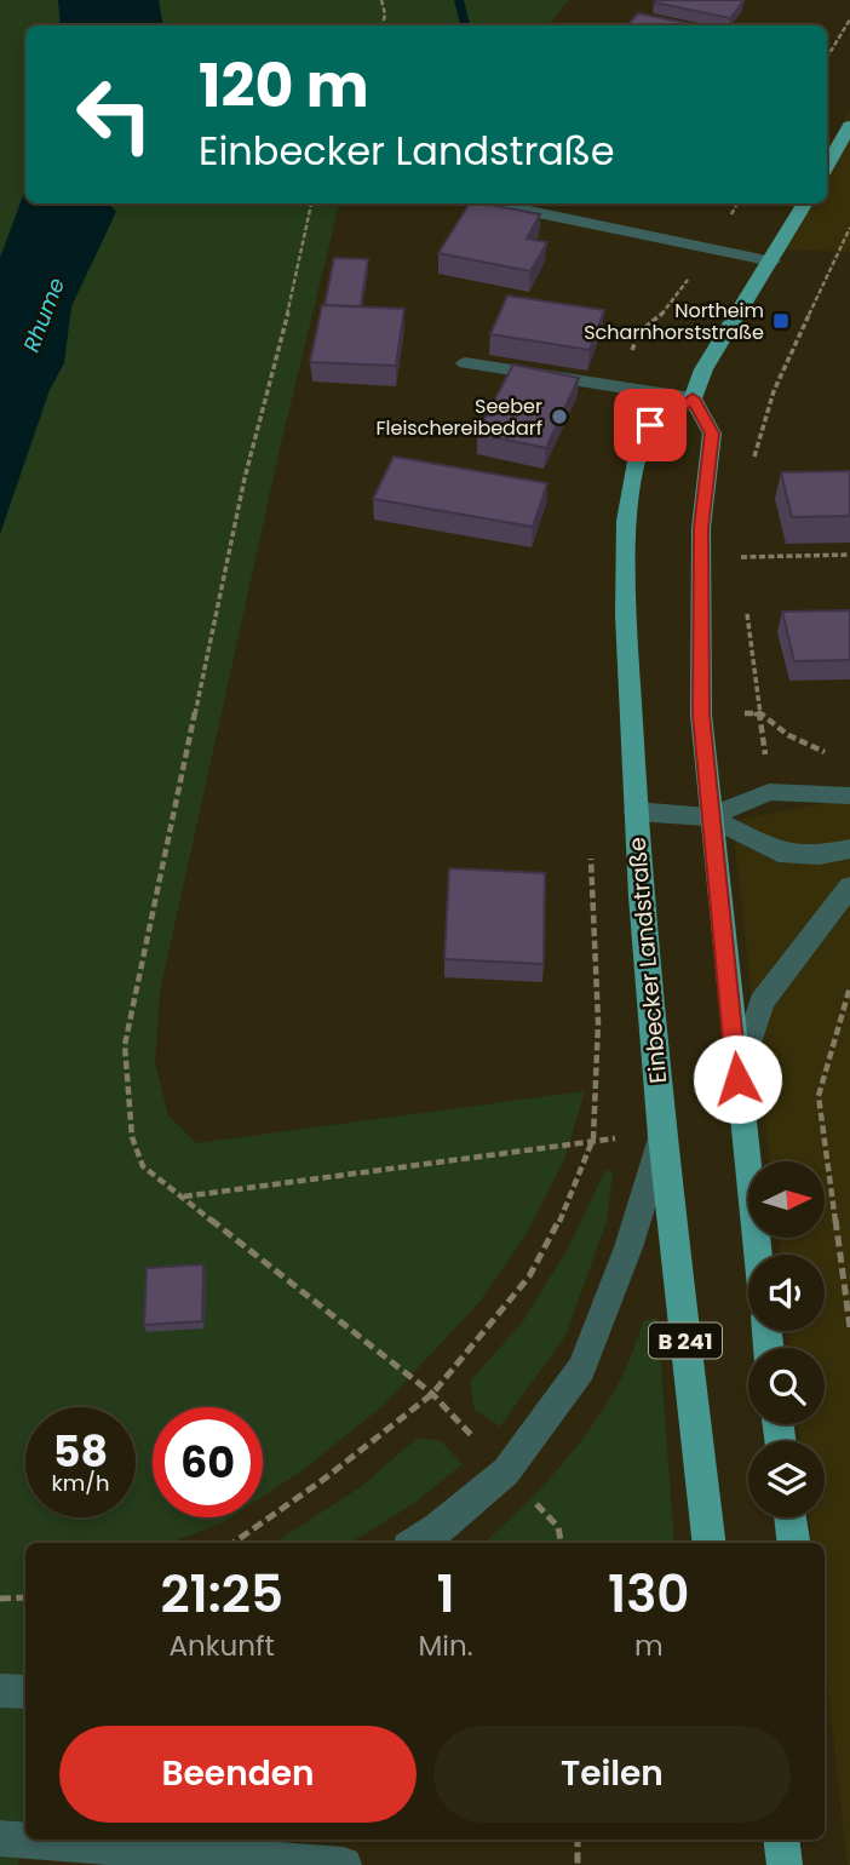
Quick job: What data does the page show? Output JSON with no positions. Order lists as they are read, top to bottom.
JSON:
{
  "streets": {
    "main road": ["Einbecker Landstraße", "B 241"]
  },
  "water": ["Rhume"],
  "places": {
    "transit": ["Northeim Scharnhorststraße"],
    "other": ["Seeber Fleischereibedarf"]
  },
  "north": "right",
  "page": {
    "turn": ["120 m", "Einbecker Landstraße"],
    "speed": "58 km/h",
    "limit": "60",
    "eta": [
      "21:25",
      "Ankunft",
      "1",
      "Min.",
      "130",
      "m"
    ],
    "buttons": ["Beenden", "Teilen"]
  }
}
